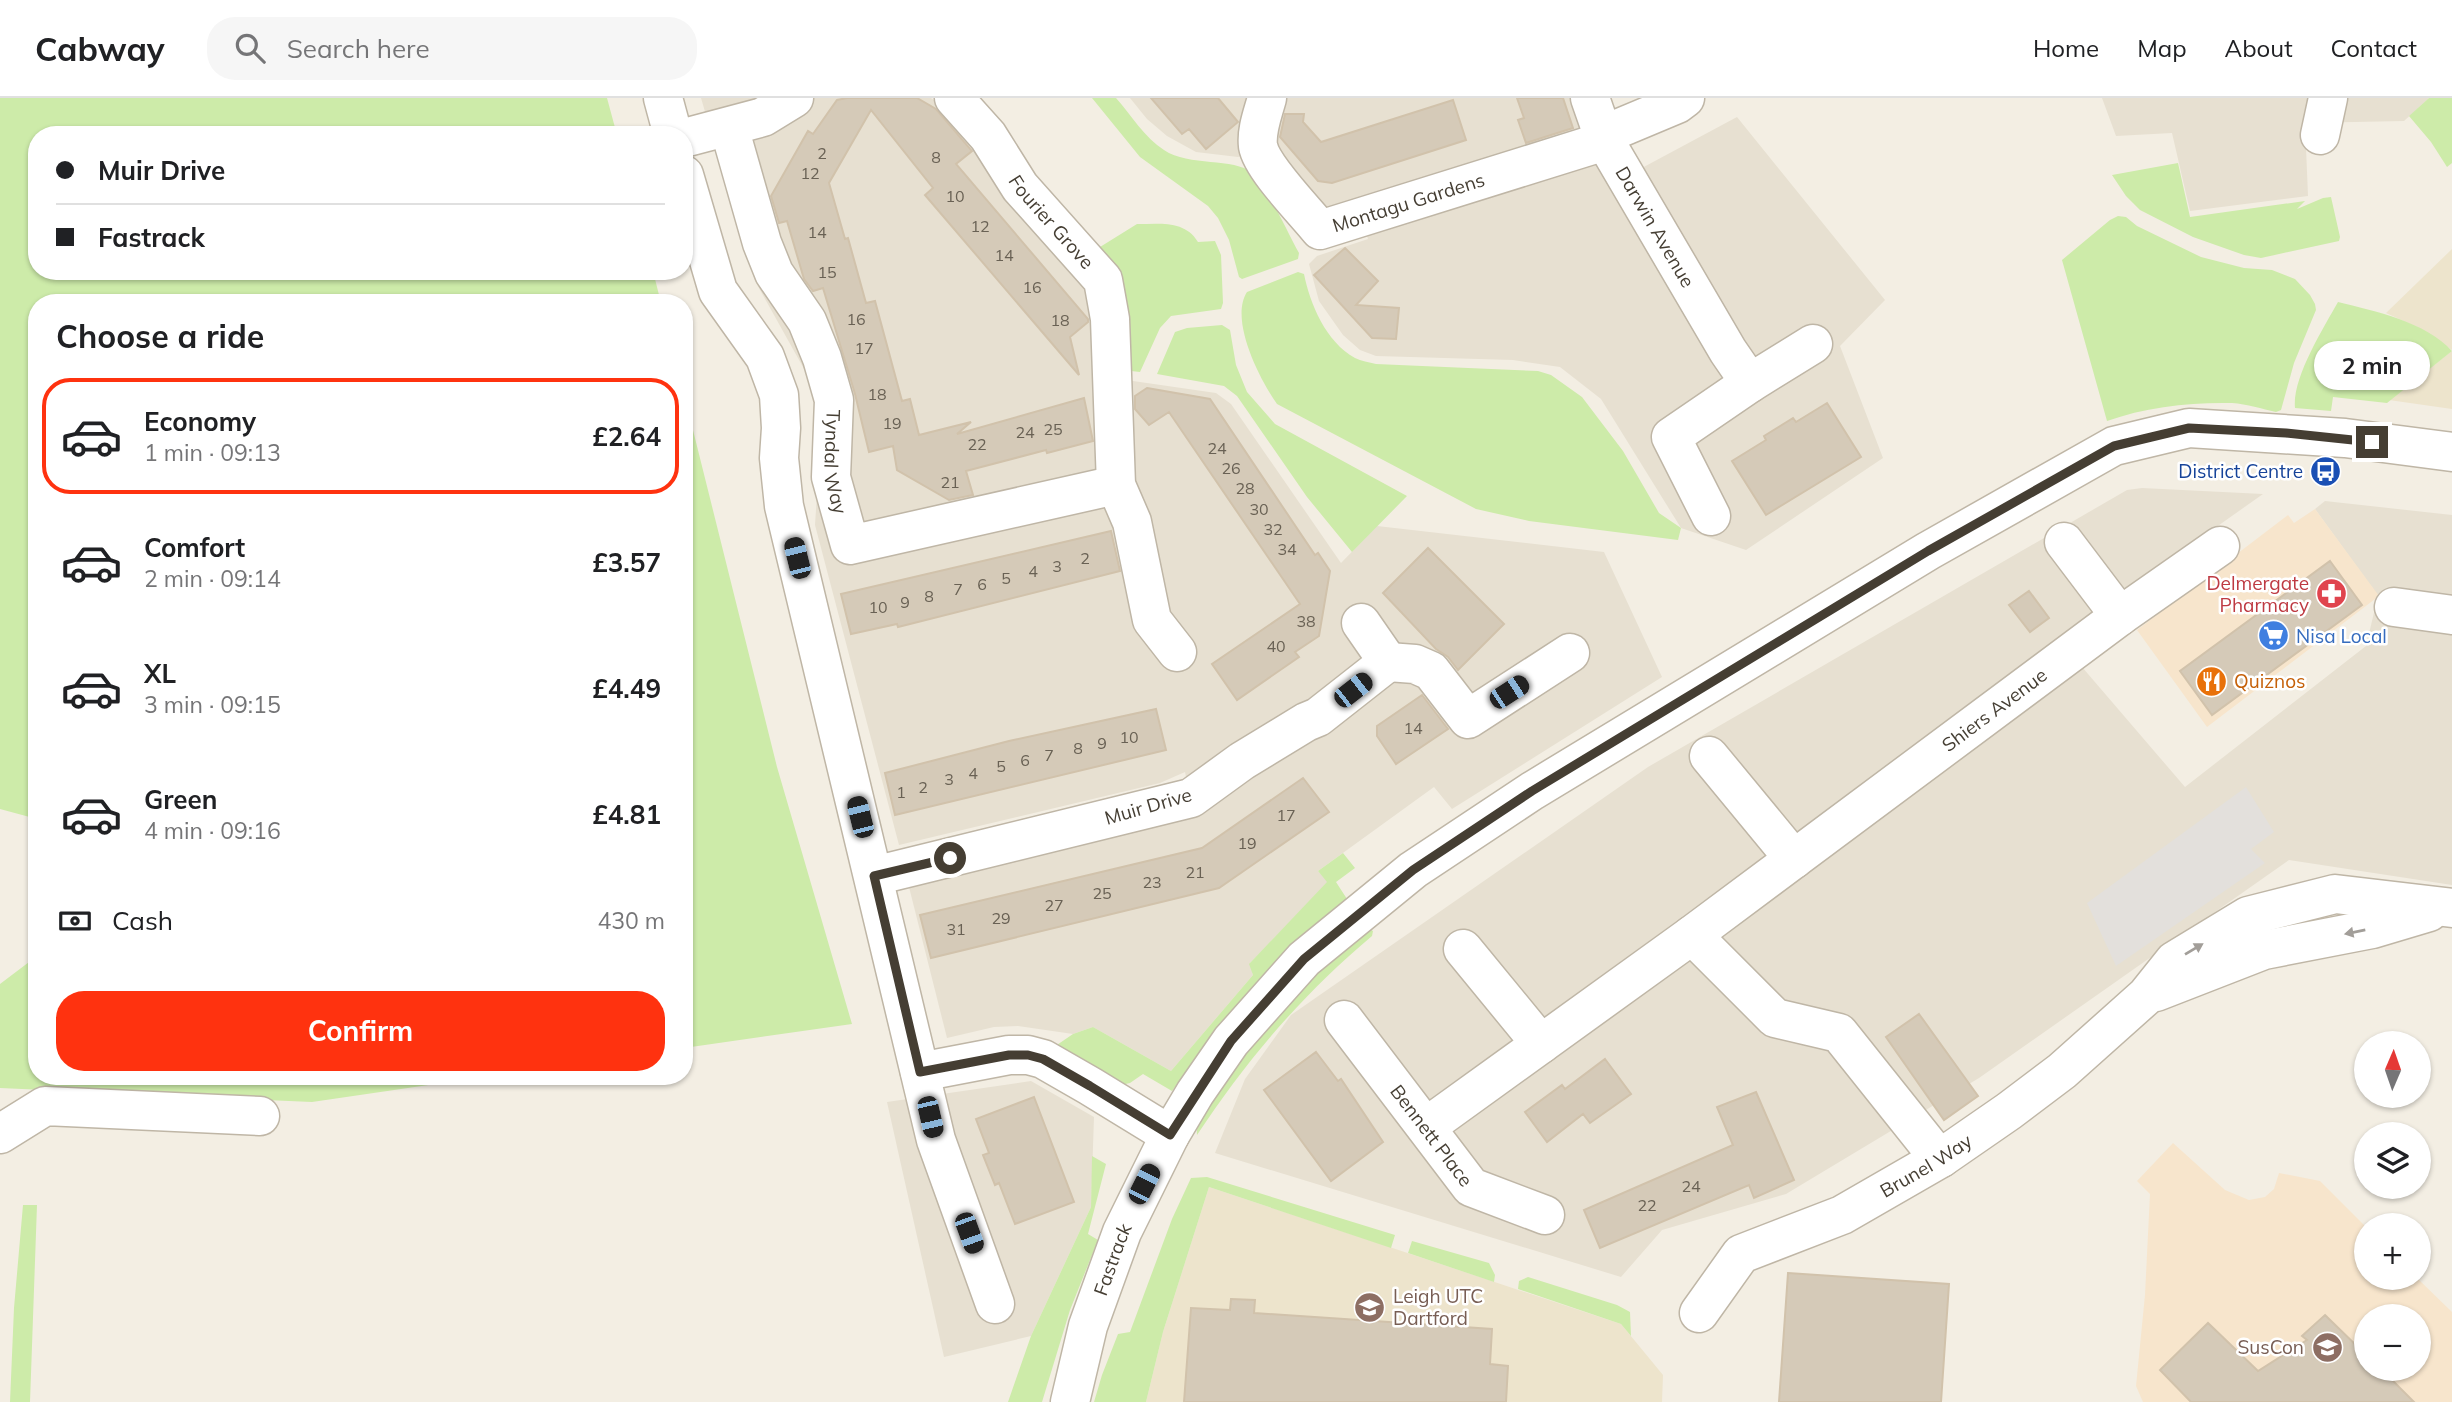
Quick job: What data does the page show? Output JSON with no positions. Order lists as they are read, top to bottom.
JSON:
{
  "streets": {
    "street": [
      "Montagu Gardens",
      "Fourier Grove",
      "Darwin Avenue",
      "Tyndal Way",
      "Shiers Avenue",
      "Muir Drive",
      "Bennett Place",
      "Brunel Way",
      "Fastrack"
    ]
  },
  "crossings": [
    ["Montagu Gardens", "Darwin Avenue"],
    ["Fourier Grove", "Tyndal Way"],
    ["Shiers Avenue", "Bennett Place"]
  ],
  "places": {
    "bus stop": ["District Centre"],
    "pharmacy": ["Delmergate Pharmacy"],
    "supermarket": ["Nisa Local"],
    "restaurant": ["Quiznos"],
    "school or university": ["Leigh UTC Dartford", "SusCon"]
  },
  "house_numbers": [
    "2",
    "8",
    "12",
    "10",
    "12",
    "14",
    "14",
    "15",
    "16",
    "16",
    "18",
    "17",
    "18",
    "19",
    "25",
    "24",
    "22",
    "24",
    "26",
    "21",
    "28",
    "30",
    "32",
    "34",
    "2",
    "3",
    "4",
    "5",
    "6",
    "7",
    "8",
    "9",
    "10",
    "38",
    "40",
    "14",
    "10",
    "9",
    "8",
    "7",
    "6",
    "5",
    "4",
    "3",
    "2",
    "1",
    "17",
    "19",
    "21",
    "23",
    "25",
    "27",
    "29",
    "31",
    "24",
    "22"
  ],
  "north": "top",
  "page": {
    "header": "Cabway",
    "search": "Search here",
    "nav": [
      "Home",
      "Map",
      "About",
      "Contact"
    ],
    "banner": ["Muir Drive", "Fastrack"],
    "heading": "Choose a ride",
    "bubble": "2 min",
    "list": [
      {
        "name": "Economy",
        "note": "1 min · 09:13",
        "value": "£2.64"
      },
      {
        "name": "Comfort",
        "note": "2 min · 09:14",
        "value": "£3.57"
      },
      {
        "name": "XL",
        "note": "3 min · 09:15",
        "value": "£4.49"
      },
      {
        "name": "Green",
        "note": "4 min · 09:16",
        "value": "£4.81"
      }
    ],
    "pay": ["Cash", "430 m"],
    "buttons": "Confirm",
    "map_buttons": ["+", "−"]
  }
}
